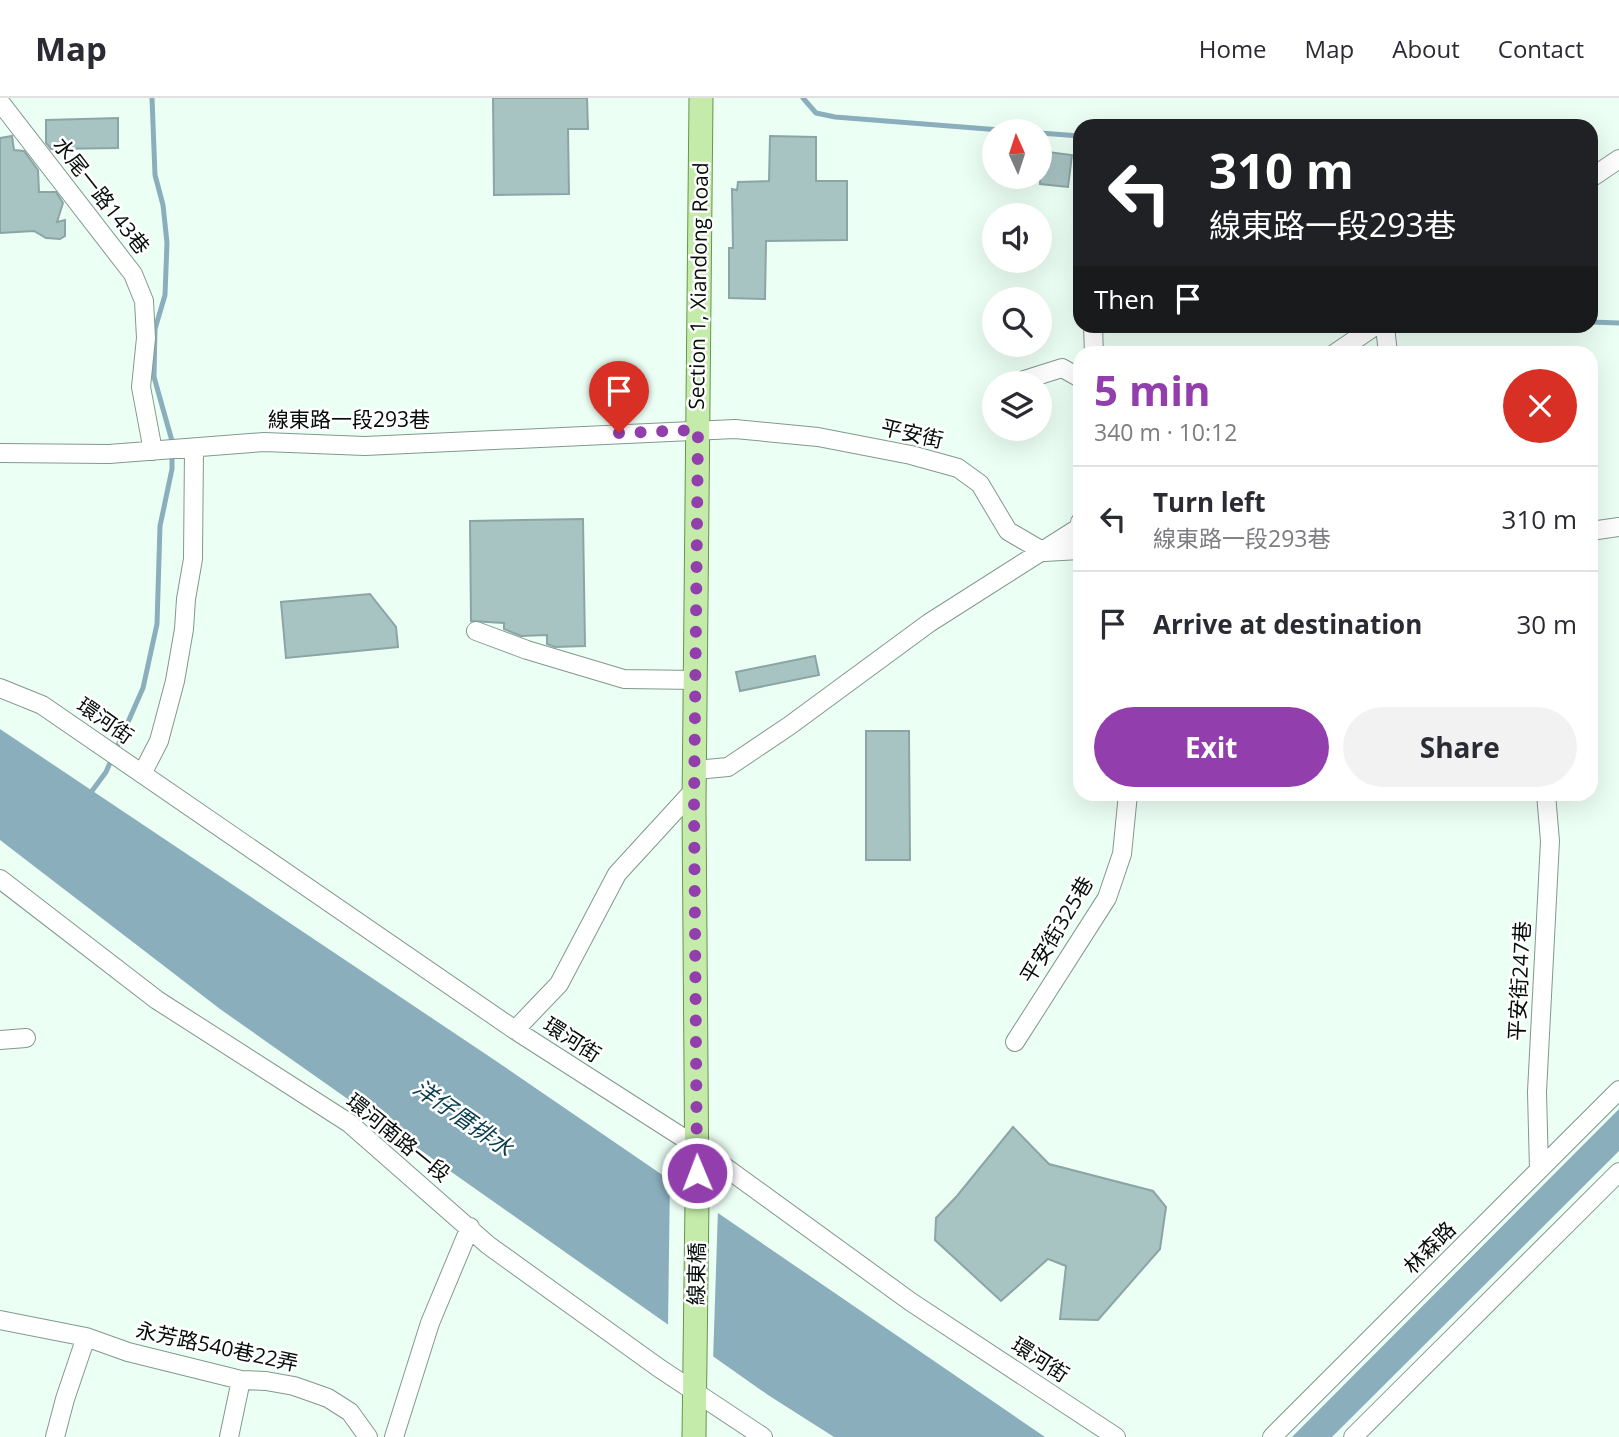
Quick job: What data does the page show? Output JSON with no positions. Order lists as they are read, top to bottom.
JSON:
{
  "streets": {
    "main road": ["Section 1, Xiandong Road", "線東橋"],
    "street": [
      "水尾一路143巷",
      "線東路一段293巷",
      "平安街",
      "環河街",
      "平安街325巷",
      "平安街247巷",
      "環河南路一段",
      "林森路",
      "永芳路540巷22弄"
    ]
  },
  "crossings": [
    ["水尾一路143巷", "線東路一段293巷"],
    ["Section 1, Xiandong Road", "線東路一段293巷"],
    ["Section 1, Xiandong Road", "平安街"],
    ["Section 1, Xiandong Road", "環河街"],
    ["Section 1, Xiandong Road", "線東橋"],
    ["線東路一段293巷", "平安街"],
    ["環河街", "線東橋"],
    ["平安街247巷", "林森路"],
    ["環河南路一段", "線東橋"]
  ],
  "water": ["洋仔厝排水"],
  "north": "top",
  "page": {
    "header": "Map",
    "nav": [
      "Home",
      "Map",
      "About",
      "Contact"
    ],
    "turn": ["310 m", "線東路一段293巷"],
    "then": "Then",
    "heading": ["5 min", "340 m · 10:12"],
    "list": [
      {
        "name": "Turn left",
        "note": "線東路一段293巷",
        "value": "310 m"
      },
      {
        "name": "Arrive at destination",
        "value": "30 m"
      }
    ],
    "buttons": ["Exit", "Share"]
  }
}
